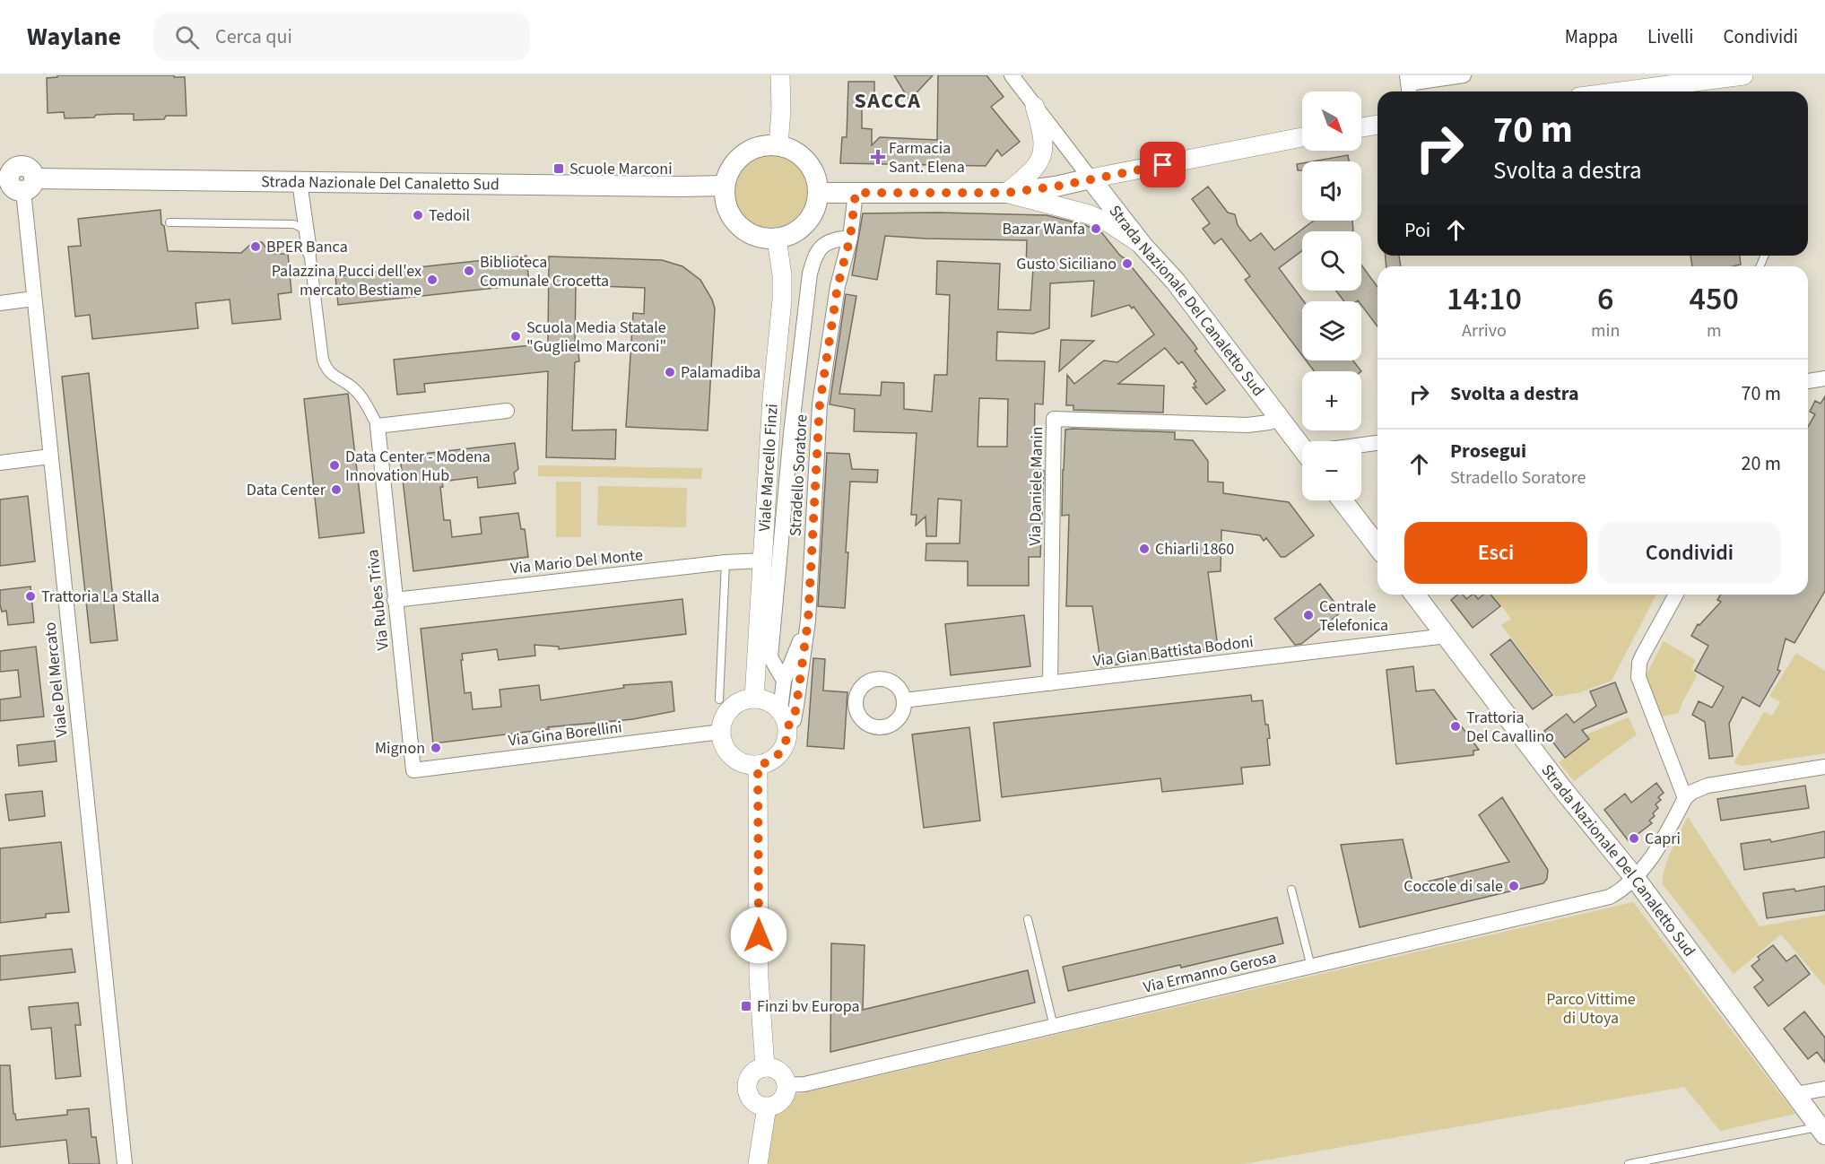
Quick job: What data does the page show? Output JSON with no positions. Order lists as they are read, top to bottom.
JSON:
{
  "streets": {
    "main road": ["Strada Nazionale Del Canaletto Sud"],
    "street": [
      "Viale Marcello Finzi",
      "Stradello Soratore",
      "Via Daniele Manin",
      "Via Mario Del Monte",
      "Via Rubes Triva",
      "Via Gian Battista Bodoni",
      "Viale Del Mercato",
      "Via Gina Borellini",
      "Via Ermanno Gerosa"
    ]
  },
  "crossings": [
    ["Strada Nazionale Del Canaletto Sud", "Viale Marcello Finzi"],
    ["Strada Nazionale Del Canaletto Sud", "Via Daniele Manin"],
    ["Strada Nazionale Del Canaletto Sud", "Via Gian Battista Bodoni"],
    ["Strada Nazionale Del Canaletto Sud", "Viale Del Mercato"],
    ["Strada Nazionale Del Canaletto Sud", "Via Ermanno Gerosa"],
    ["Viale Marcello Finzi", "Stradello Soratore"],
    ["Viale Marcello Finzi", "Via Mario Del Monte"],
    ["Viale Marcello Finzi", "Via Gina Borellini"],
    ["Stradello Soratore", "Via Gina Borellini"],
    ["Via Daniele Manin", "Via Gian Battista Bodoni"],
    ["Via Mario Del Monte", "Via Rubes Triva"],
    ["Via Rubes Triva", "Via Gina Borellini"]
  ],
  "districts": ["SACCA"],
  "parks": ["Parco Vittime di Utoya"],
  "places": {
    "health": ["Farmacia Sant. Elena"],
    "transit": ["Scuole Marconi", "Finzi bv Europa"],
    "other": [
      "Tedoil",
      "Bazar Wanfa",
      "BPER Banca",
      "Gusto Siciliano",
      "Biblioteca Comunale Crocetta",
      "Palazzina Pucci dell'ex mercato Bestiame",
      "Scuola Media Statale \"Guglielmo Marconi\"",
      "Palamadiba",
      "Data Center - Modena Innovation Hub",
      "Data Center",
      "Chiarli 1860",
      "Trattoria La Stalla",
      "Centrale Telefonica",
      "Trattoria Del Cavallino",
      "Mignon",
      "Capri",
      "Coccole di sale"
    ]
  },
  "north": "bottom right",
  "page": {
    "header": "Waylane",
    "search": "Cerca qui",
    "nav": ["Mappa", "Livelli", "Condividi"],
    "map_buttons": ["+", "−"],
    "turn": ["70 m", "Svolta a destra"],
    "then": "Poi",
    "eta": [
      "14:10",
      "Arrivo",
      "6",
      "min",
      "450",
      "m"
    ],
    "list": [
      {
        "name": "Svolta a destra",
        "value": "70 m"
      },
      {
        "name": "Prosegui",
        "note": "Stradello Soratore",
        "value": "20 m"
      }
    ],
    "buttons": ["Esci", "Condividi"]
  }
}
